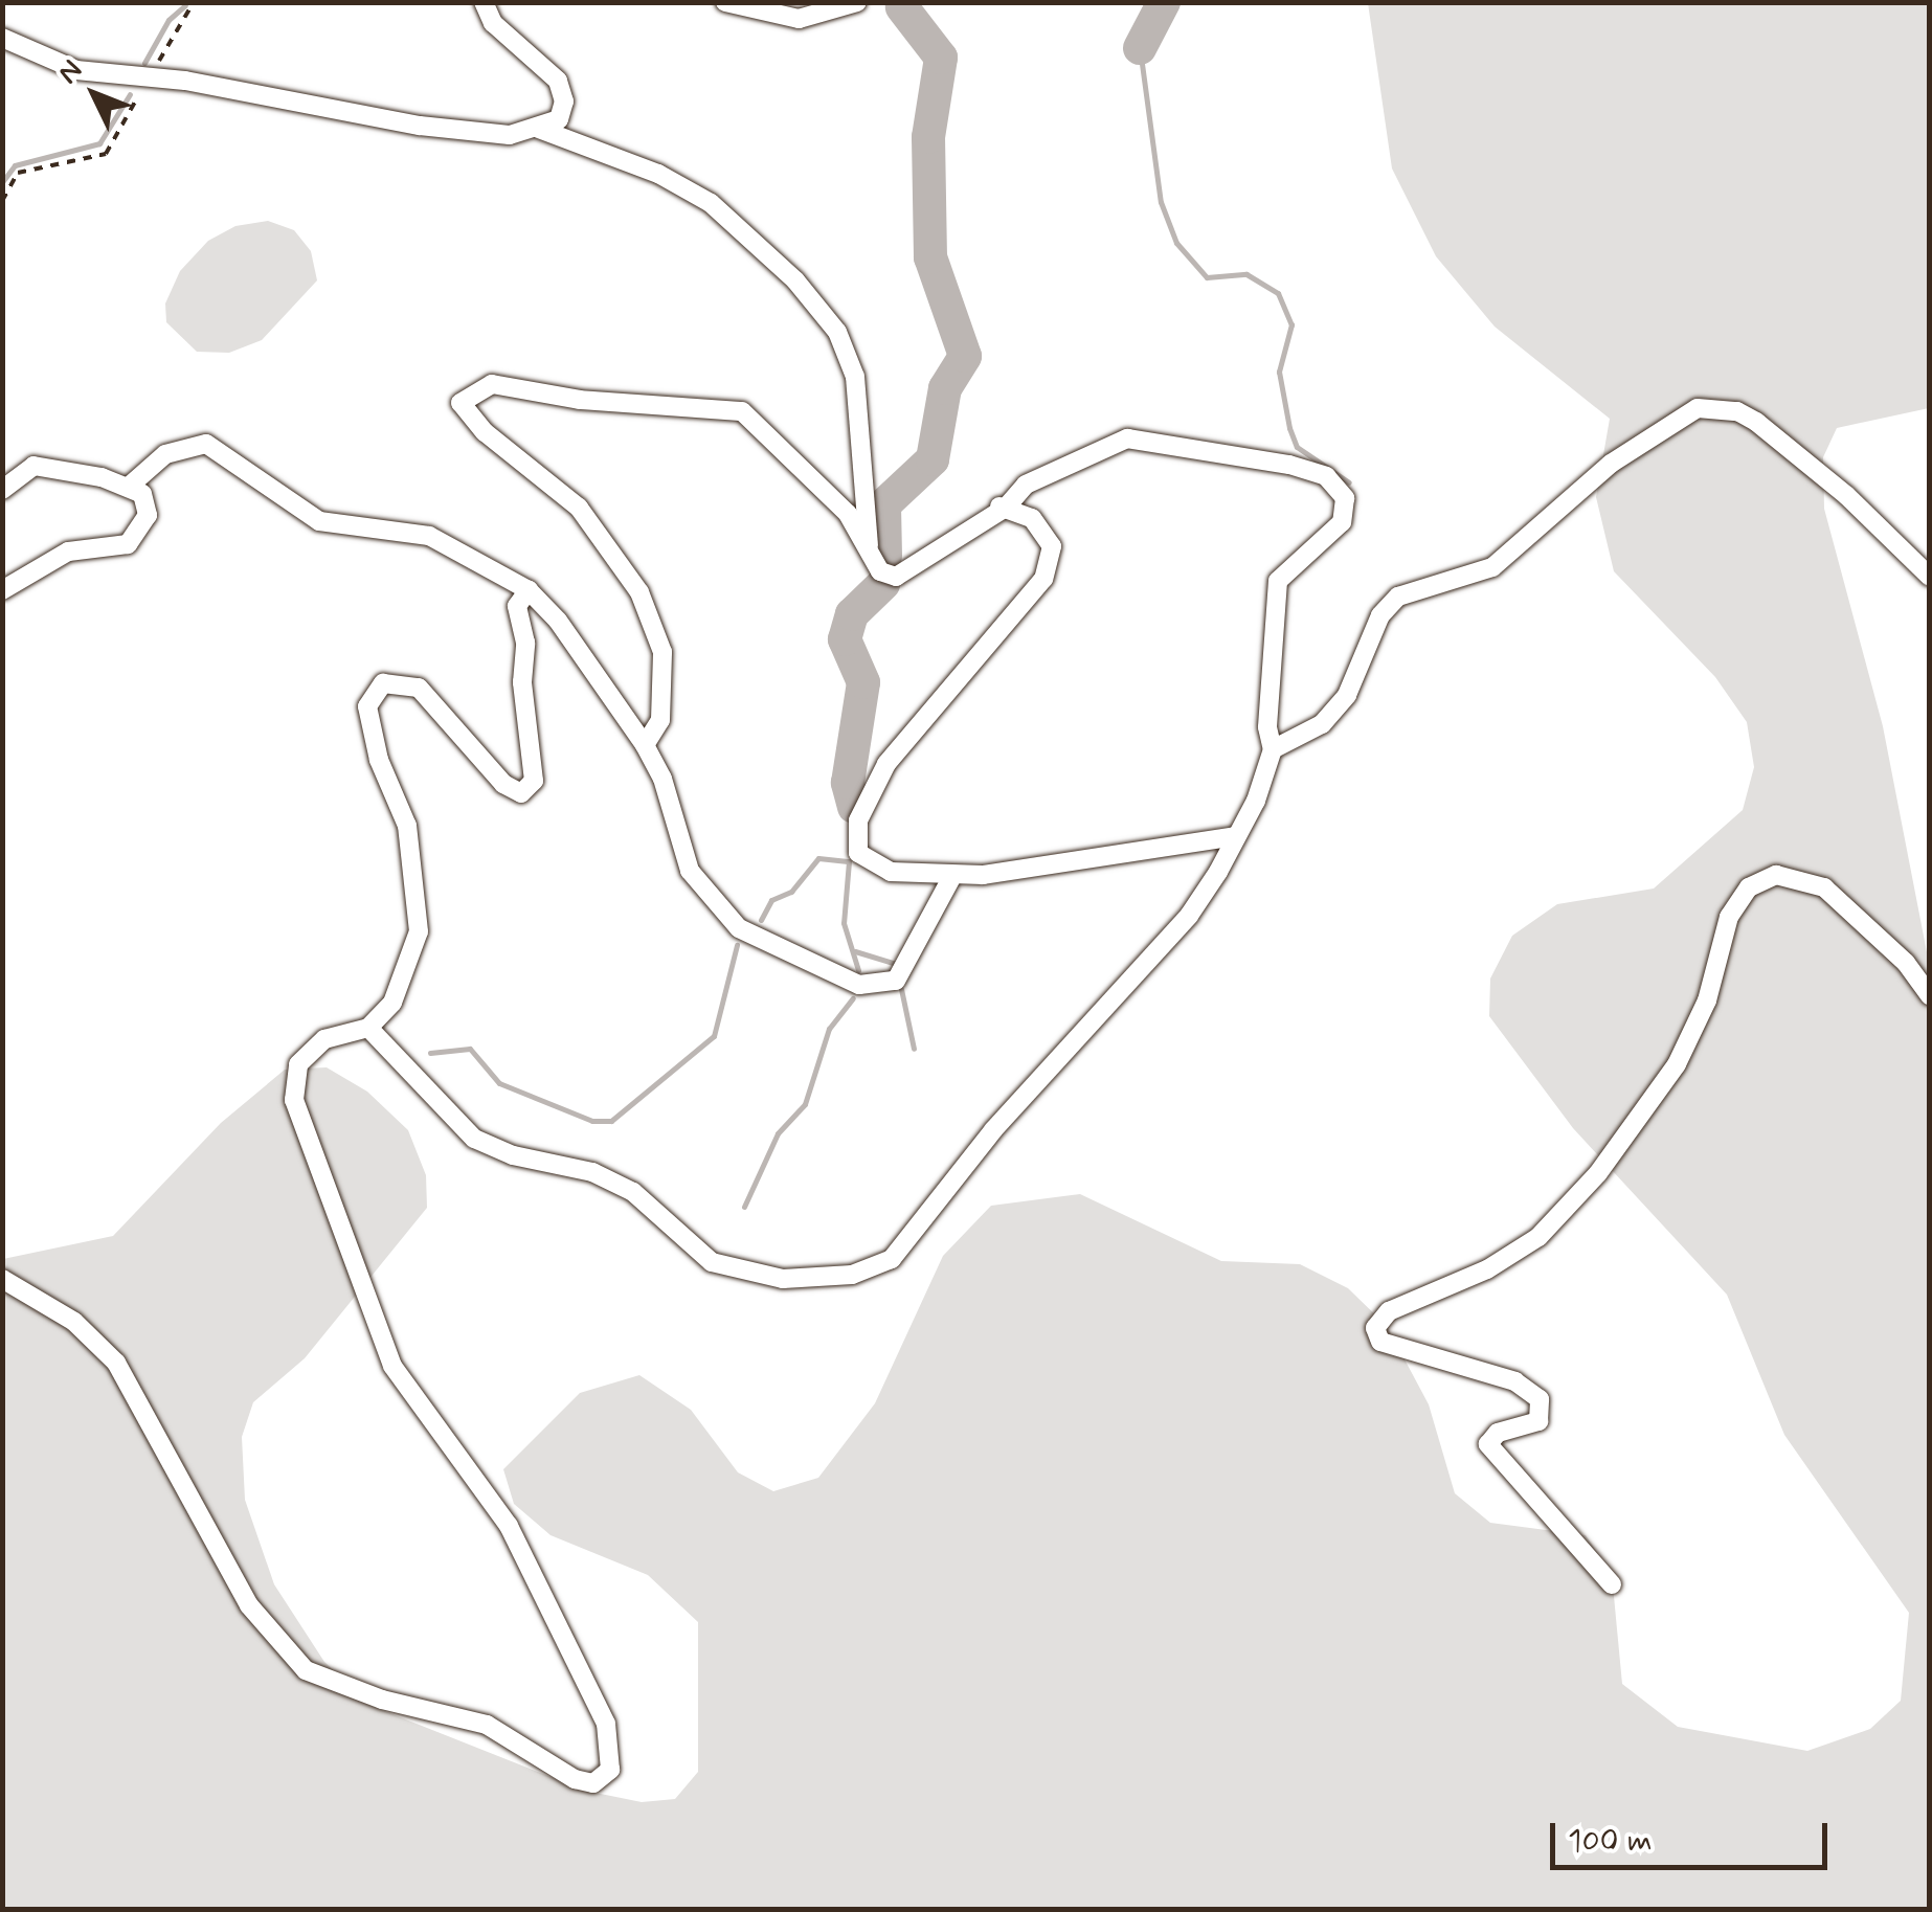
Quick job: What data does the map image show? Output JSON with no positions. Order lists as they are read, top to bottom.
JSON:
{
  "scale_bar": "100 m",
  "north": "top left"
}
